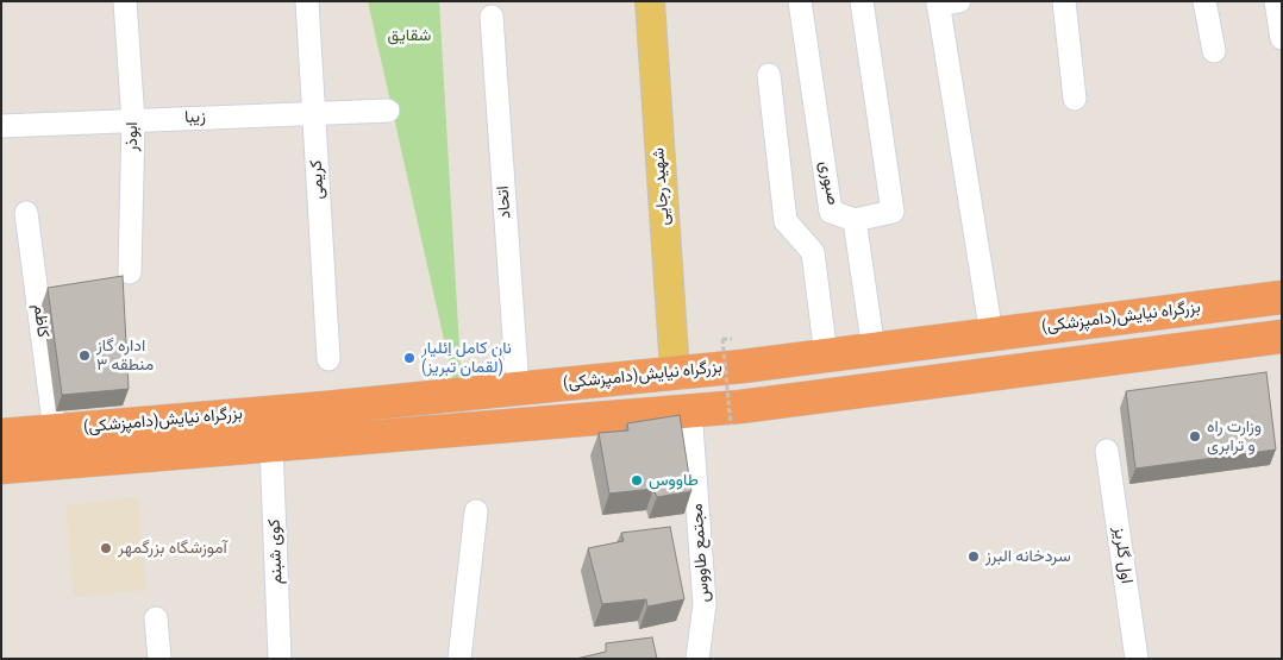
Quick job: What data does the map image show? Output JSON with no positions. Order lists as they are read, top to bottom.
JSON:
{
  "streets": {
    "highway": ["بزرگراه نیایش(دامپزشکی)"],
    "main road": ["شهید رجایی"],
    "street": [
      "زیبا",
      "ابوذر",
      "کریمی",
      "صبوری",
      "اتحاد",
      "کاظم",
      "کوی شبنم",
      "مجتمع طاووس",
      "اول گلریز"
    ]
  },
  "crossings": [
    ["زیبا", "ابوذر"],
    ["زیبا", "کریمی"],
    ["صبوری", "بزرگراه نیایش(دامپزشکی)"],
    ["شهید رجایی", "بزرگراه نیایش(دامپزشکی)"],
    ["اتحاد", "بزرگراه نیایش(دامپزشکی)"],
    ["بزرگراه نیایش(دامپزشکی)", "کاظم"],
    ["بزرگراه نیایش(دامپزشکی)", "کوی شبنم"],
    ["بزرگراه نیایش(دامپزشکی)", "مجتمع طاووس"]
  ],
  "parks": ["شقایق"],
  "places": [
    "اداره گاز منطقه ۳",
    "نان کامل اِئلیار (لقمان تبریز)",
    "وزارت راه و ترابری",
    "طاووس",
    "آموزشگاه بزرگمهر",
    "سردخانه البرز"
  ]
}
